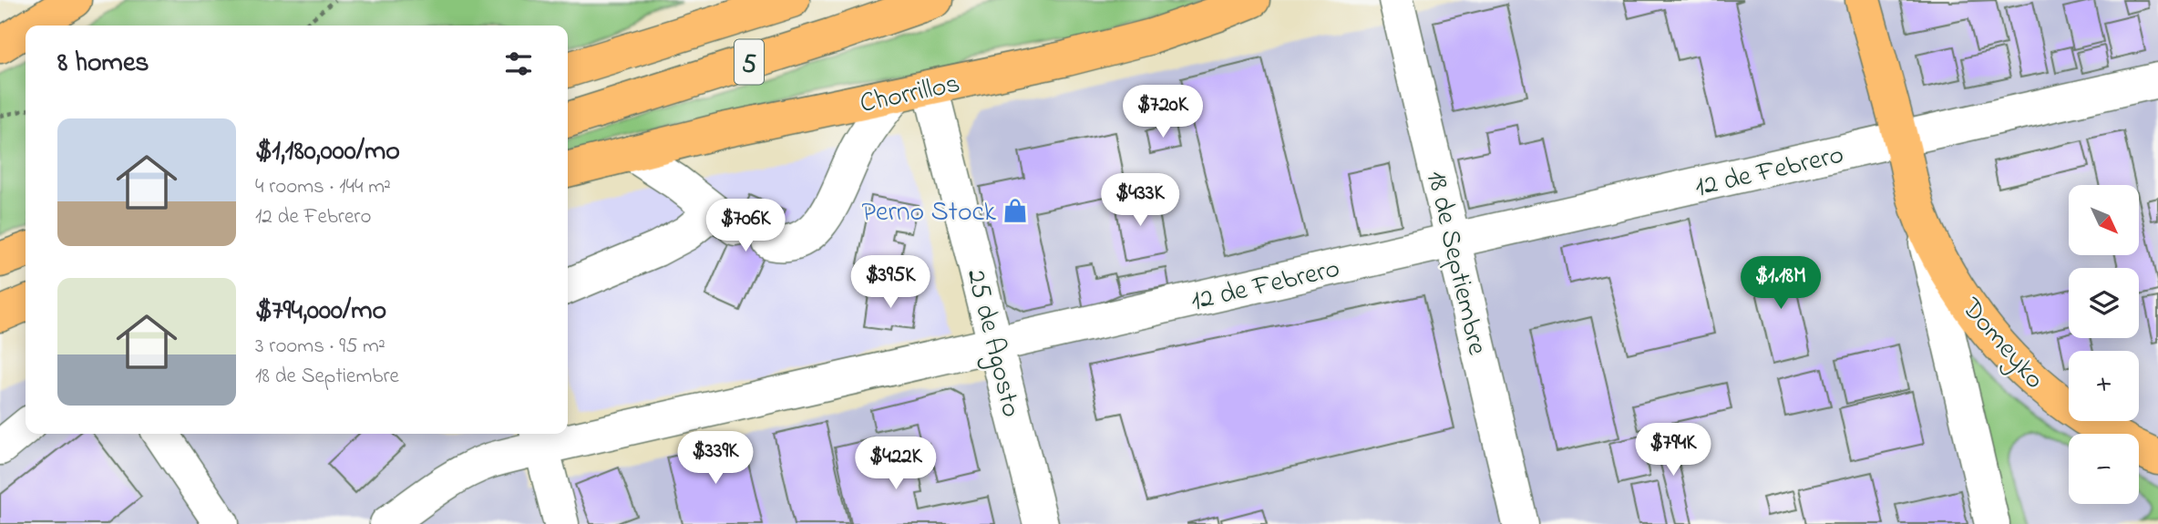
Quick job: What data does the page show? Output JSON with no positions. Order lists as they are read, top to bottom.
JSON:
{
  "streets": {
    "main road": ["5", "Chorrillos", "Domeyko"],
    "street": ["12 de Febrero", "18 de Septiembre", "25 de Agosto"]
  },
  "crossings": [
    ["Chorrillos", "25 de Agosto"],
    ["12 de Febrero", "18 de Septiembre"],
    ["12 de Febrero", "25 de Agosto"],
    ["12 de Febrero", "Domeyko"]
  ],
  "places": {
    "shop": ["Perno Stock"]
  },
  "north": "bottom right",
  "page": {
    "heading": "8 homes",
    "price": [
      "$720K",
      "$433K",
      "$706K",
      "$395K",
      "$1.18M",
      "$794K",
      "$339K",
      "$422K"
    ],
    "list": [
      {
        "name": "$1,180,000/mo",
        "note": "4 rooms · 144 m² · 12 de Febrero"
      },
      {
        "name": "$794,000/mo",
        "note": "3 rooms · 95 m² · 18 de Septiembre"
      }
    ],
    "map_buttons": ["+", "−"]
  }
}
